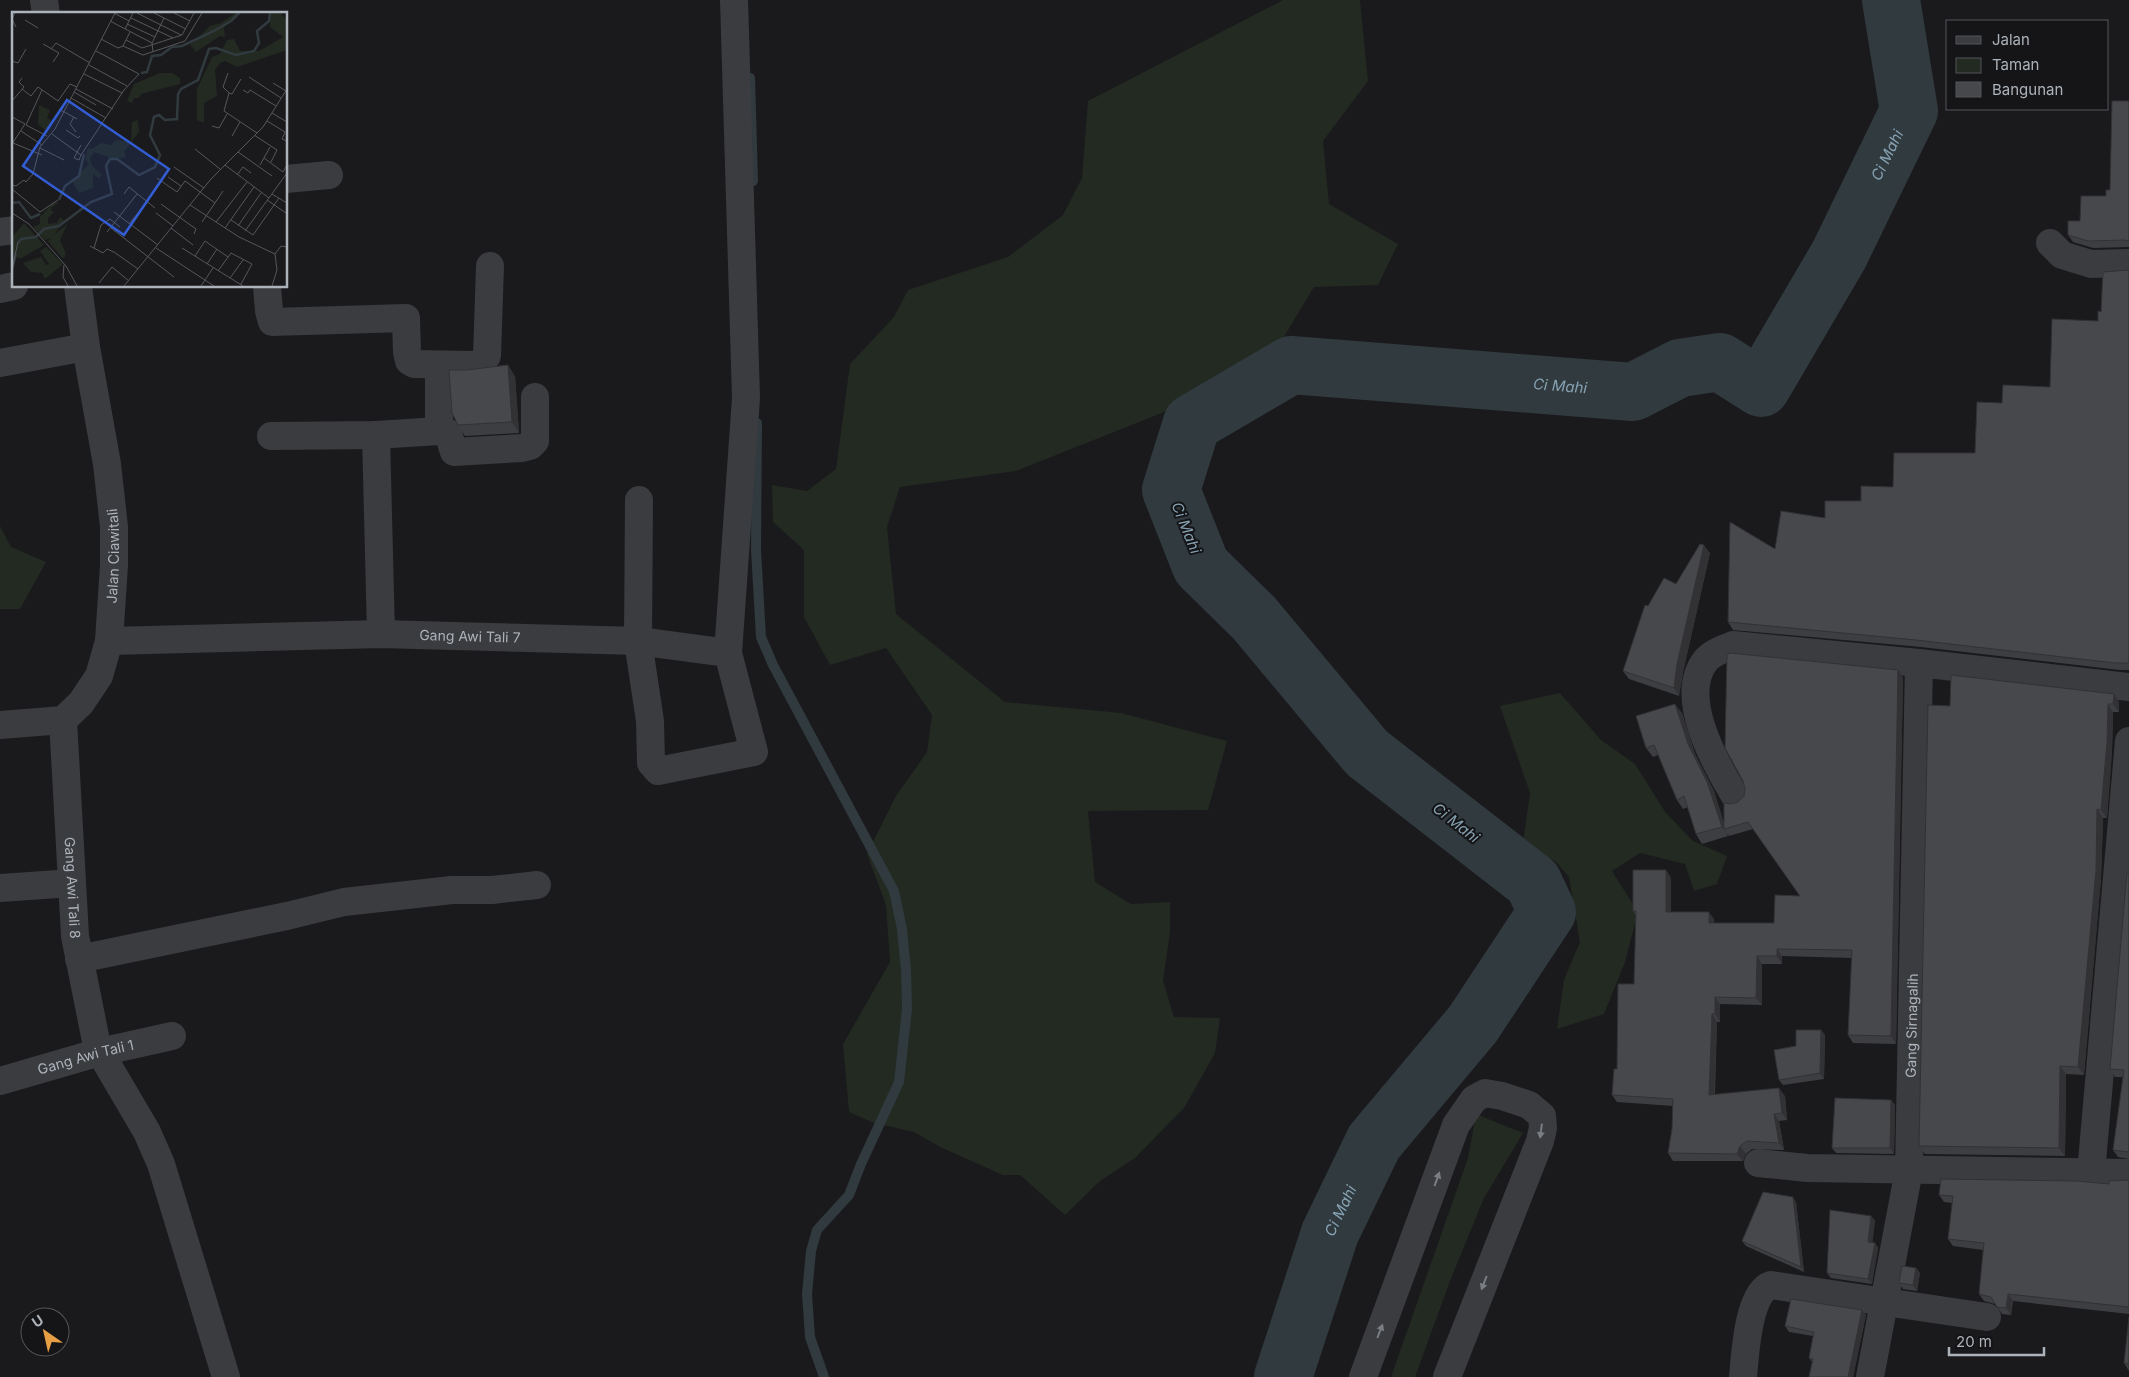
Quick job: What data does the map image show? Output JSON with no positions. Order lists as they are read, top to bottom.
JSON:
{
  "streets": {
    "street": [
      "Jalan Ciawitali",
      "Gang Awi Tali 7",
      "Gang Awi Tali 8",
      "Gang Sirnagalih",
      "Gang Awi Tali 1"
    ]
  },
  "crossings": [
    ["Jalan Ciawitali", "Gang Awi Tali 7"],
    ["Jalan Ciawitali", "Gang Awi Tali 8"],
    ["Gang Awi Tali 8", "Gang Awi Tali 1"]
  ],
  "water": ["Ci Mahi"],
  "legend": ["Jalan", "Taman", "Bangunan"],
  "scale_bar": "20 m",
  "north": "top left"
}
